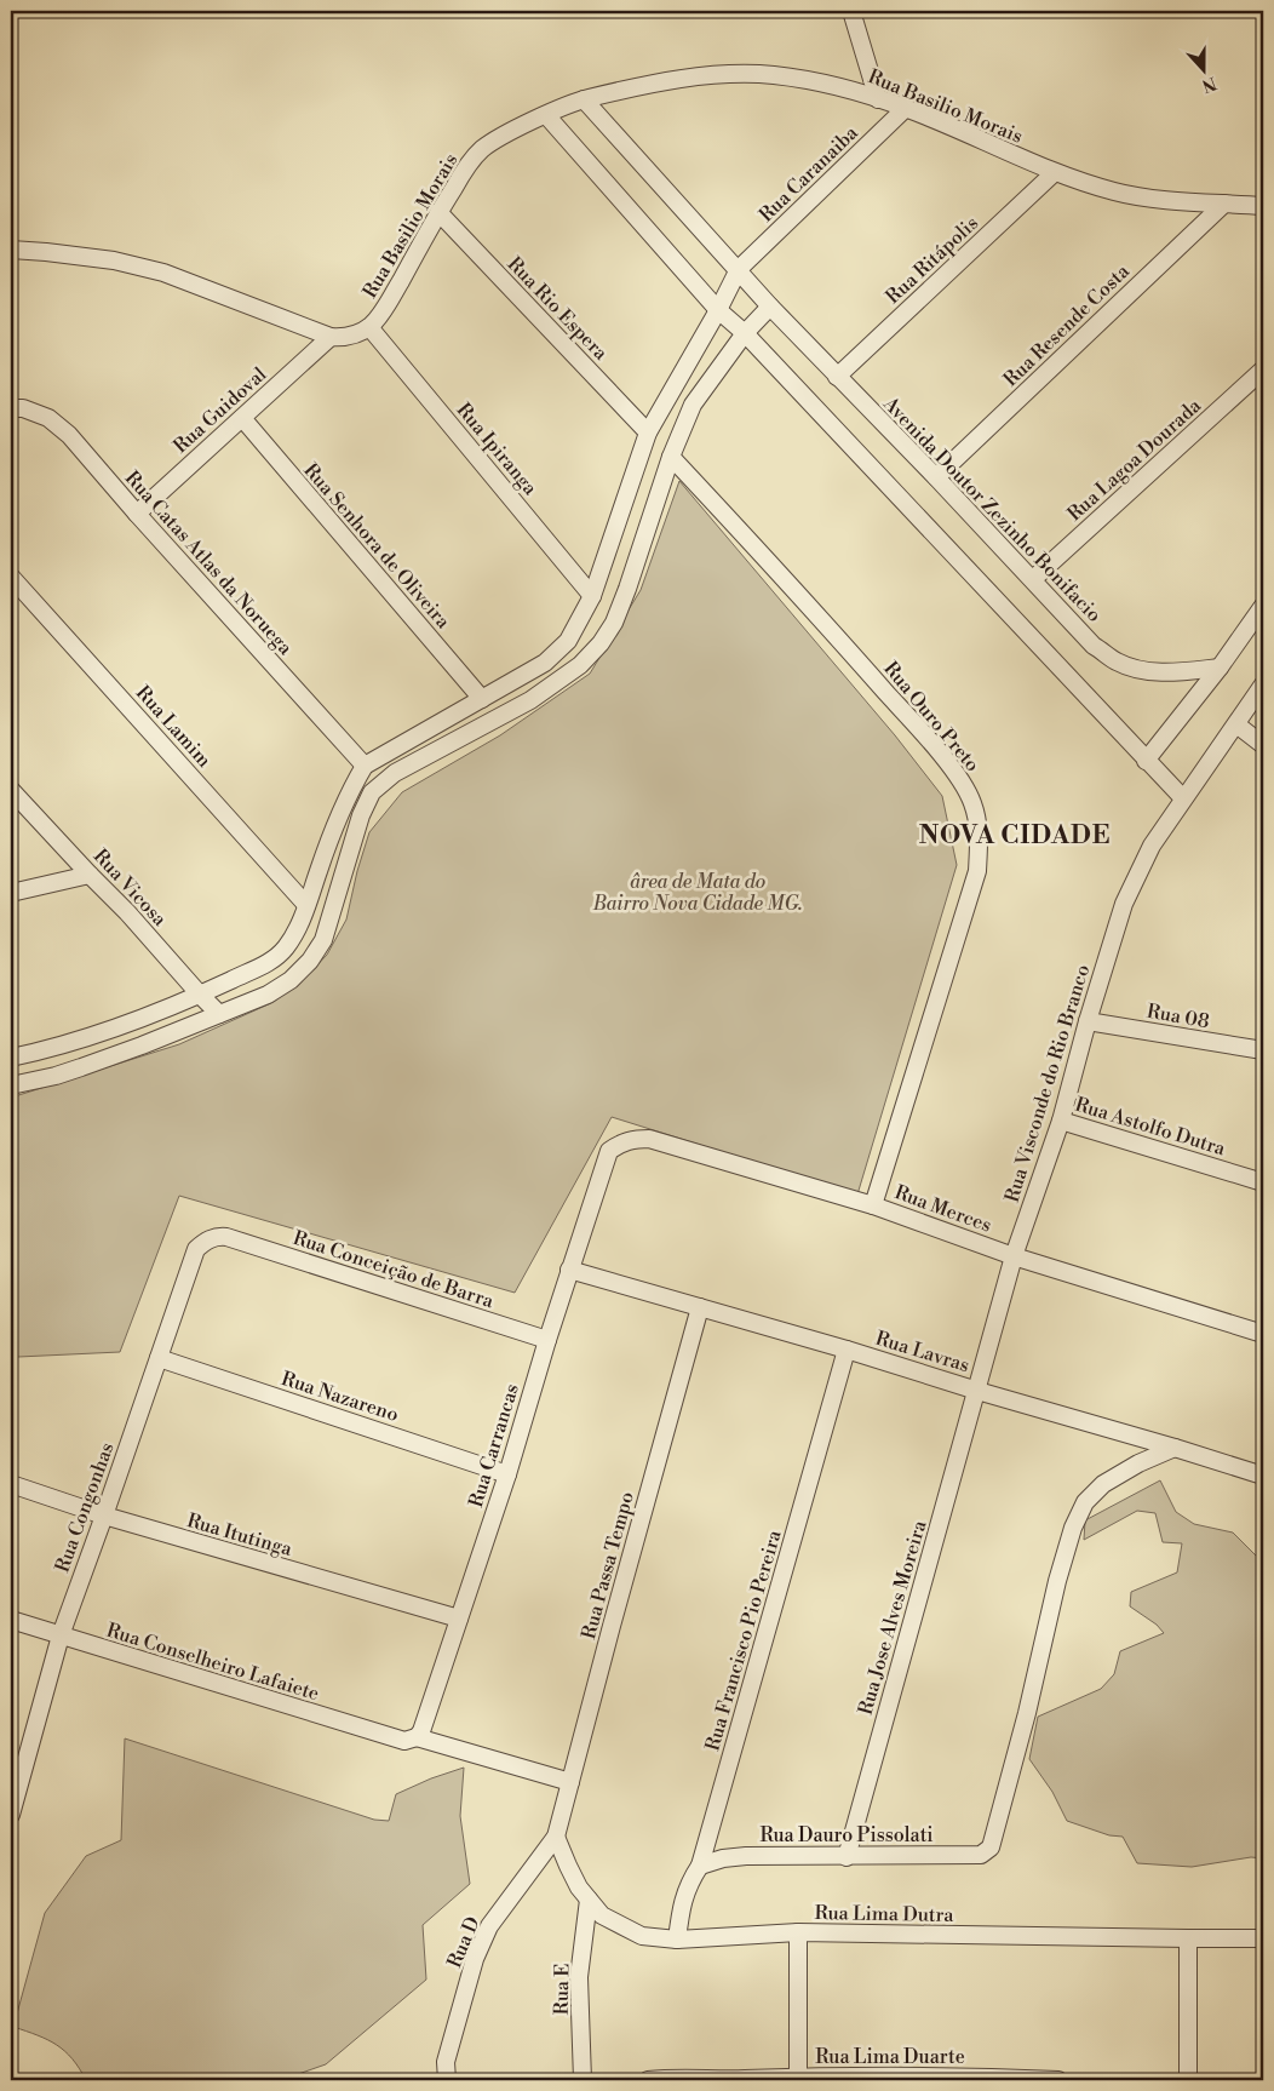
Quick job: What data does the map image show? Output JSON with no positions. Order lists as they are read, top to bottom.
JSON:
{
  "streets": {
    "street": [
      "Rua Basilio Morais",
      "Rua Caranaiba",
      "Rua Ritápolis",
      "Rua Rio Espera",
      "Rua Resende Costa",
      "Rua Guidoval",
      "Rua Ipiranga",
      "Rua Lagoa Dourada",
      "Avenida Doutor Zezinho Bonifacio",
      "Rua Senhora de Oliveira",
      "Rua Catas Atlas da Noruega",
      "Rua Ouro Preto",
      "Rua Lamim",
      "Rua Vicosa",
      "Rua 08",
      "Rua Visconde do Rio Branco",
      "Rua Astolfo Dutra",
      "Rua Merces",
      "Rua Conceição de Barra",
      "Rua Lavras",
      "Rua Nazareno",
      "Rua Carrancas",
      "Rua Congonhas",
      "Rua Itutinga",
      "Rua Passa Tempo",
      "Rua Jose Alves Moreira",
      "Rua Francisco Pio Pereira",
      "Rua Conselheiro Lafaiete",
      "Rua Dauro Pissolati",
      "Rua Lima Dutra",
      "Rua D",
      "Rua E",
      "Rua Lima Duarte"
    ]
  },
  "crossings": [
    ["Rua Basilio Morais", "Rua Caranaiba"],
    ["Rua Basilio Morais", "Rua Ritápolis"],
    ["Rua Basilio Morais", "Rua Rio Espera"],
    ["Rua Basilio Morais", "Rua Resende Costa"],
    ["Rua Basilio Morais", "Rua Guidoval"],
    ["Rua Basilio Morais", "Rua Ipiranga"],
    ["Rua Basilio Morais", "Avenida Doutor Zezinho Bonifacio"],
    ["Rua Caranaiba", "Avenida Doutor Zezinho Bonifacio"],
    ["Rua Ritápolis", "Avenida Doutor Zezinho Bonifacio"],
    ["Rua Resende Costa", "Avenida Doutor Zezinho Bonifacio"],
    ["Rua Guidoval", "Rua Senhora de Oliveira"],
    ["Rua Guidoval", "Rua Catas Atlas da Noruega"],
    ["Rua Lagoa Dourada", "Avenida Doutor Zezinho Bonifacio"],
    ["Rua Ouro Preto", "Rua Merces"],
    ["Rua 08", "Rua Visconde do Rio Branco"],
    ["Rua Visconde do Rio Branco", "Rua Astolfo Dutra"],
    ["Rua Visconde do Rio Branco", "Rua Merces"],
    ["Rua Visconde do Rio Branco", "Rua Lavras"],
    ["Rua Visconde do Rio Branco", "Rua Jose Alves Moreira"],
    ["Rua Merces", "Rua Carrancas"],
    ["Rua Conceição de Barra", "Rua Carrancas"],
    ["Rua Conceição de Barra", "Rua Congonhas"],
    ["Rua Lavras", "Rua Carrancas"],
    ["Rua Lavras", "Rua Passa Tempo"],
    ["Rua Lavras", "Rua Jose Alves Moreira"],
    ["Rua Lavras", "Rua Francisco Pio Pereira"],
    ["Rua Lavras", "Rua Dauro Pissolati"],
    ["Rua Nazareno", "Rua Carrancas"],
    ["Rua Nazareno", "Rua Congonhas"],
    ["Rua Carrancas", "Rua Itutinga"],
    ["Rua Carrancas", "Rua Conselheiro Lafaiete"],
    ["Rua Congonhas", "Rua Itutinga"],
    ["Rua Congonhas", "Rua Conselheiro Lafaiete"],
    ["Rua Passa Tempo", "Rua Conselheiro Lafaiete"],
    ["Rua Passa Tempo", "Rua Lima Dutra"],
    ["Rua Passa Tempo", "Rua D"],
    ["Rua Jose Alves Moreira", "Rua Dauro Pissolati"],
    ["Rua Francisco Pio Pereira", "Rua Dauro Pissolati"],
    ["Rua Francisco Pio Pereira", "Rua Lima Dutra"],
    ["Rua Lima Dutra", "Rua D"],
    ["Rua Lima Dutra", "Rua E"]
  ],
  "districts": ["NOVA CIDADE"],
  "parks": ["ârea de Mata do Bairro Nova Cidade MG."],
  "north": "bottom"
}
